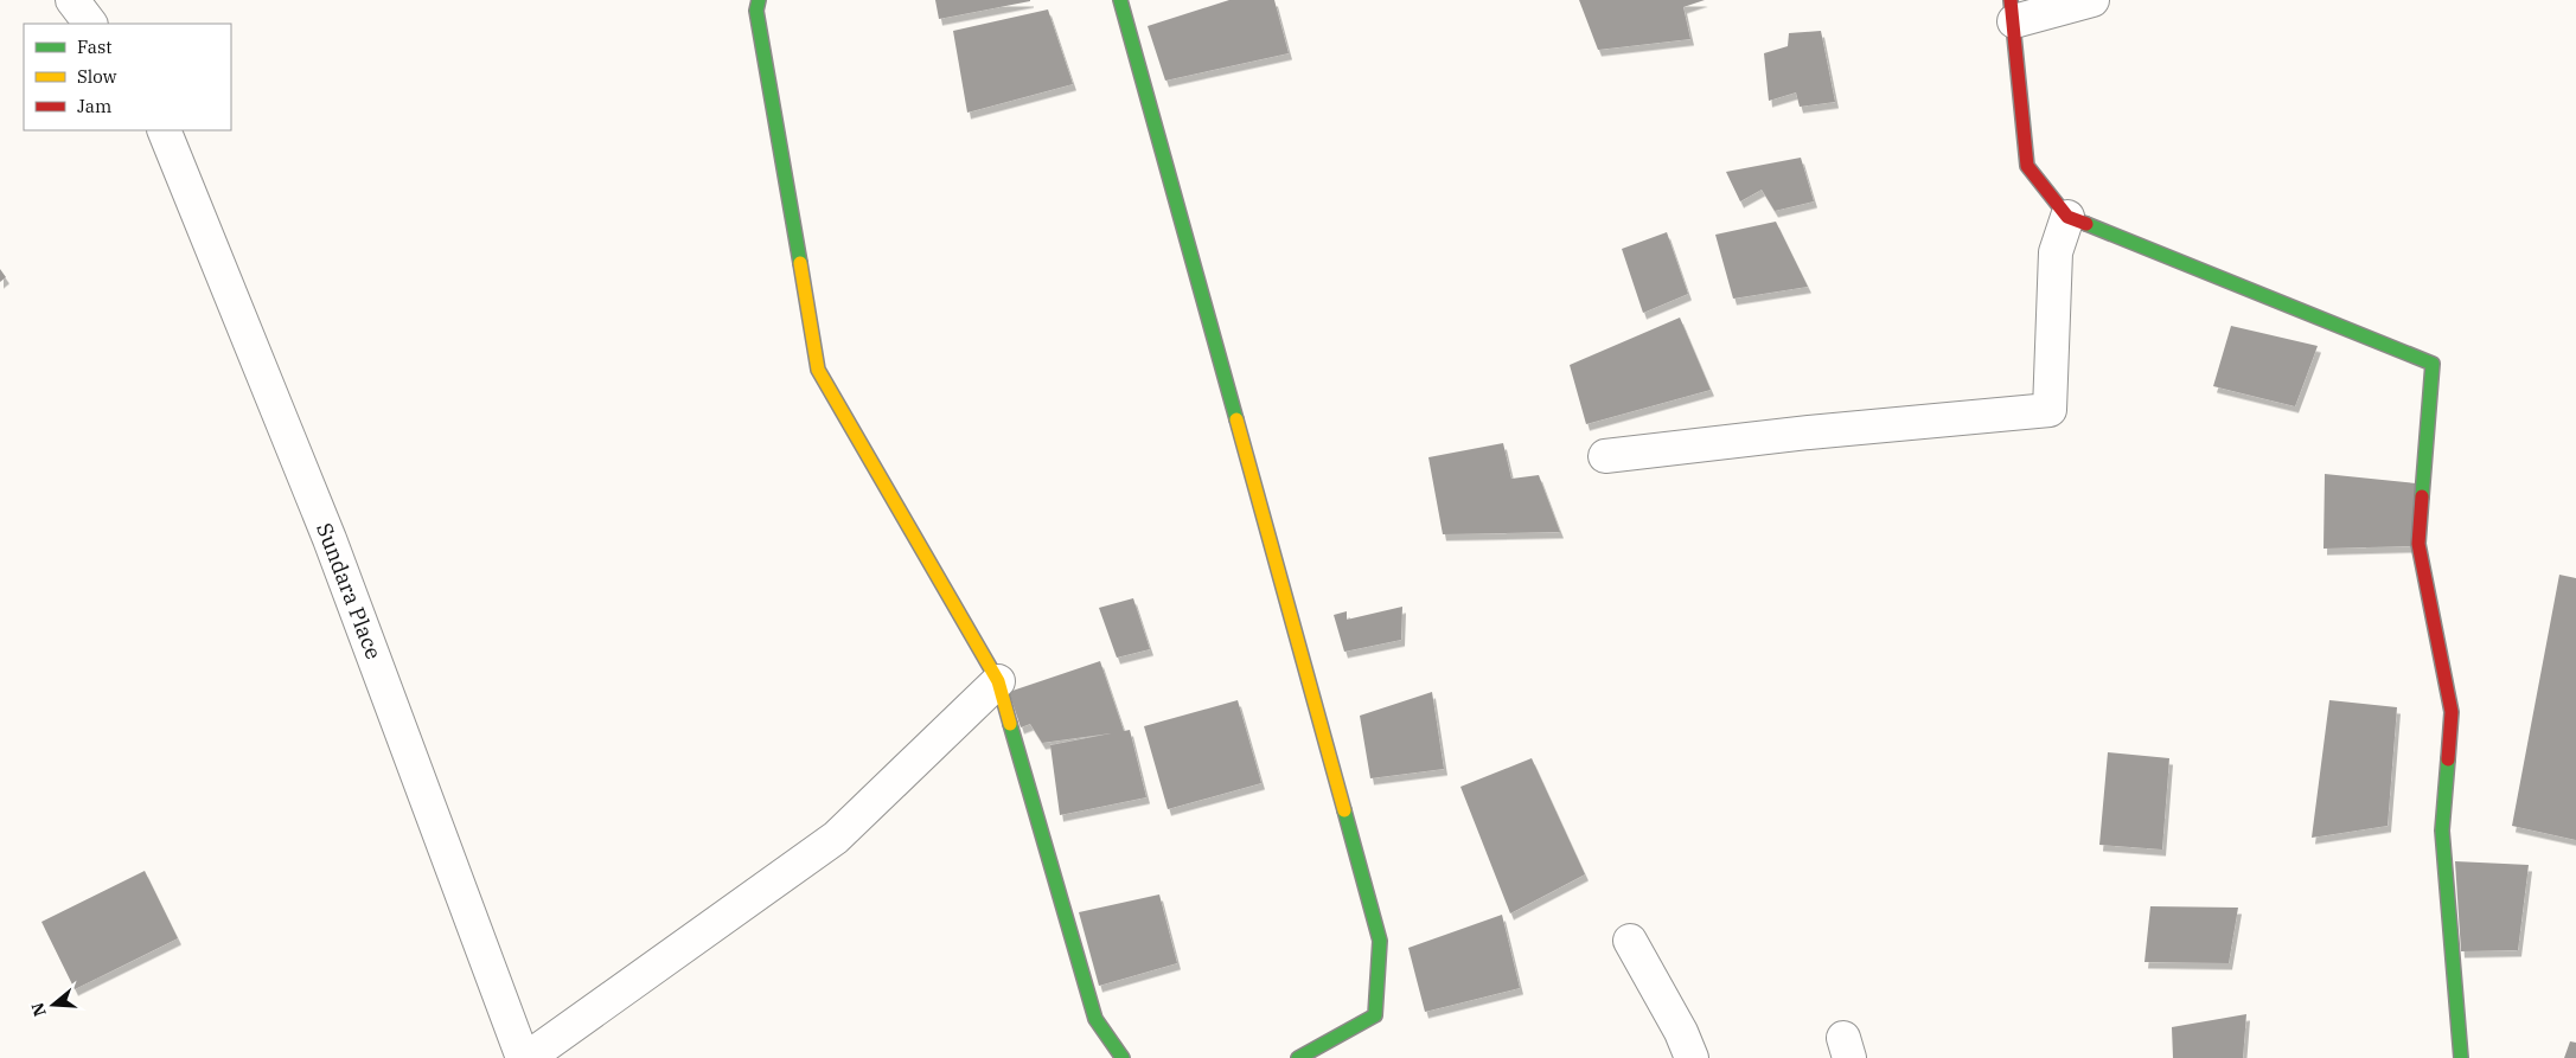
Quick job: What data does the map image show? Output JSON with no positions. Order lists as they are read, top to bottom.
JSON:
{
  "streets": {
    "street": ["Sundara Place"]
  },
  "legend": ["Fast", "Slow", "Jam"],
  "north": "left"
}
